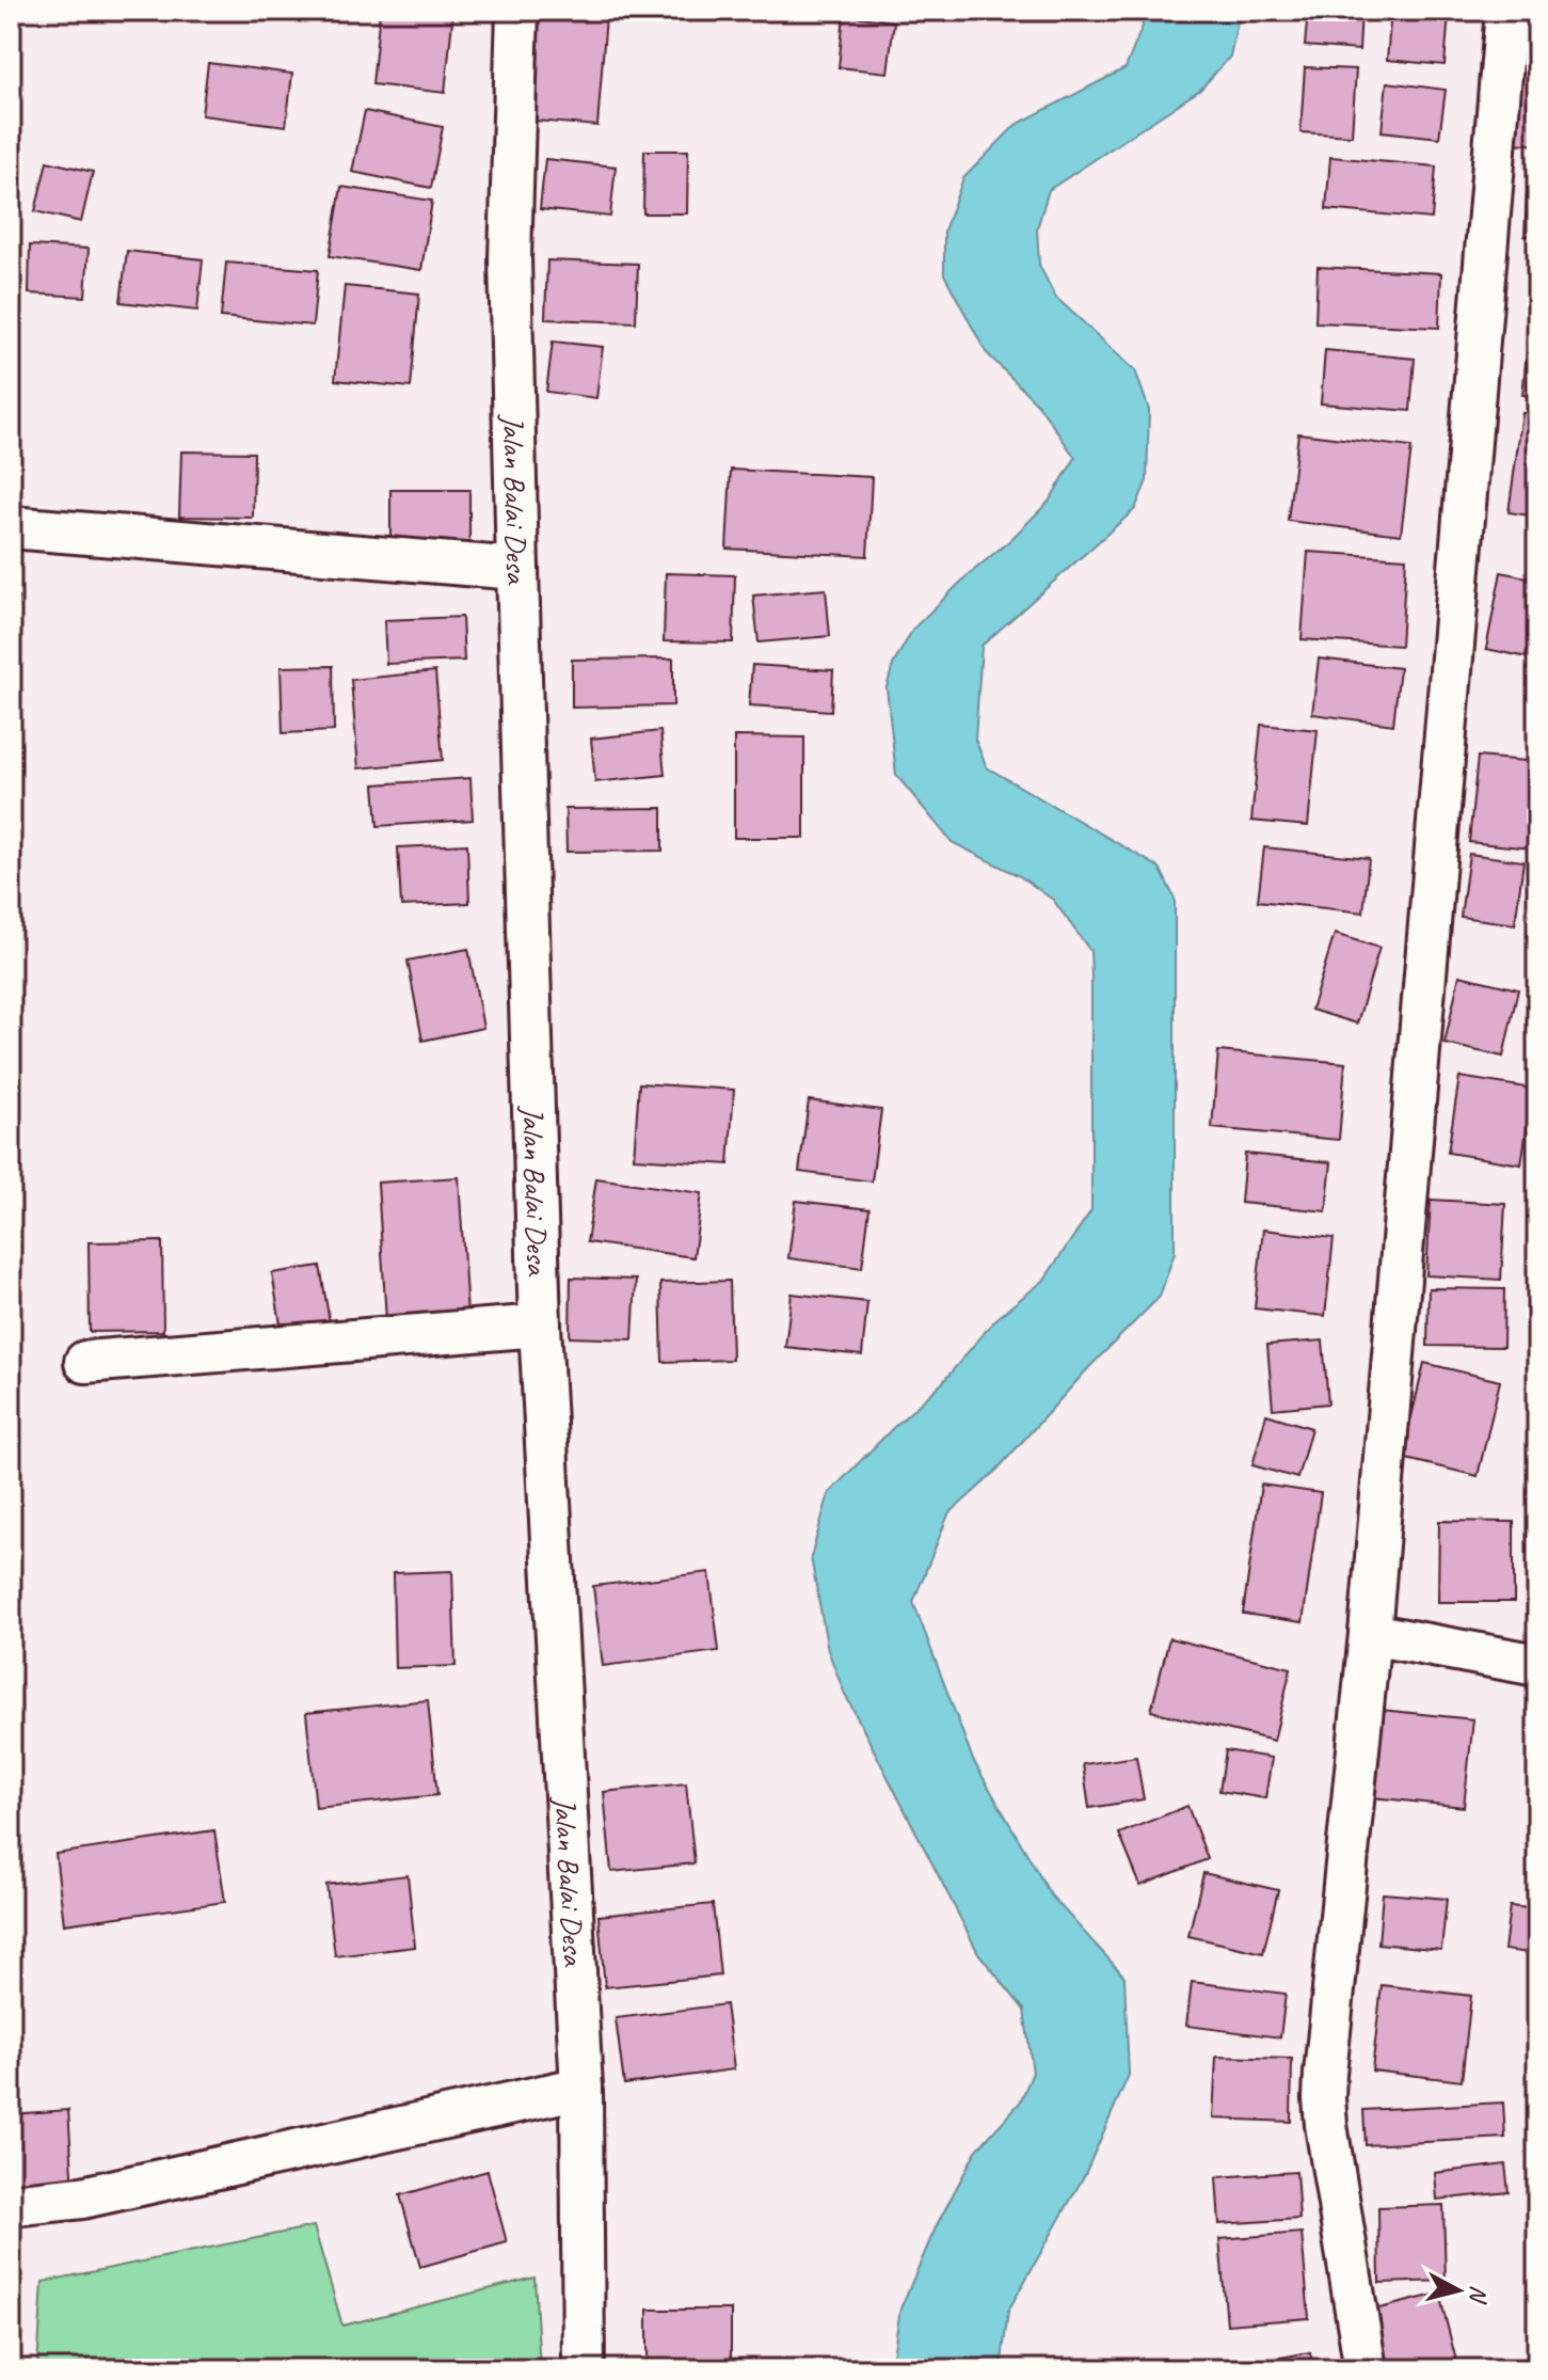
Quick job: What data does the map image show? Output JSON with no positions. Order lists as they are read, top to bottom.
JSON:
{
  "streets": {
    "street": ["Jalan Balai Desa"]
  },
  "north": "right"
}
